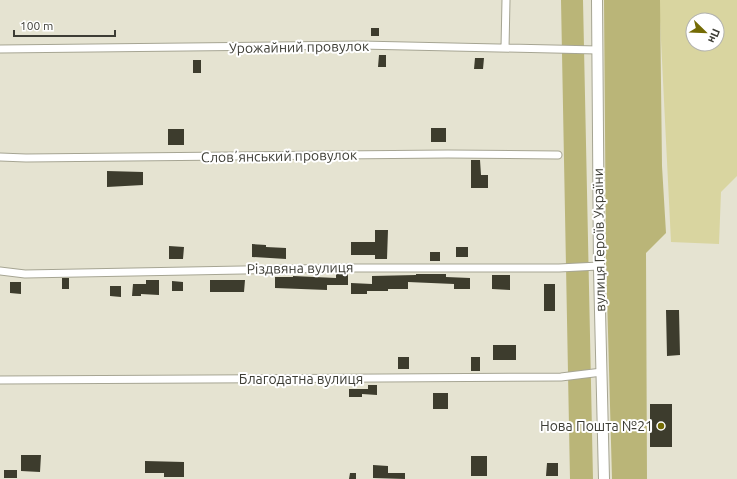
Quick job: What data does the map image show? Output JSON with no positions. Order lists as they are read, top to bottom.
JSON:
{
  "streets": {
    "main road": ["вулиця Героїв України"],
    "street": [
      "Урожайний провулок",
      "Словʼянський провулок",
      "Різдвяна вулиця",
      "Благодатна вулиця"
    ]
  },
  "crossings": [
    ["Урожайний провулок", "вулиця Героїв України"],
    ["вулиця Героїв України", "Різдвяна вулиця"],
    ["вулиця Героїв України", "Благодатна вулиця"]
  ],
  "places": ["Нова Пошта №21"],
  "scale_bar": "100 m",
  "north": "bottom right"
}
